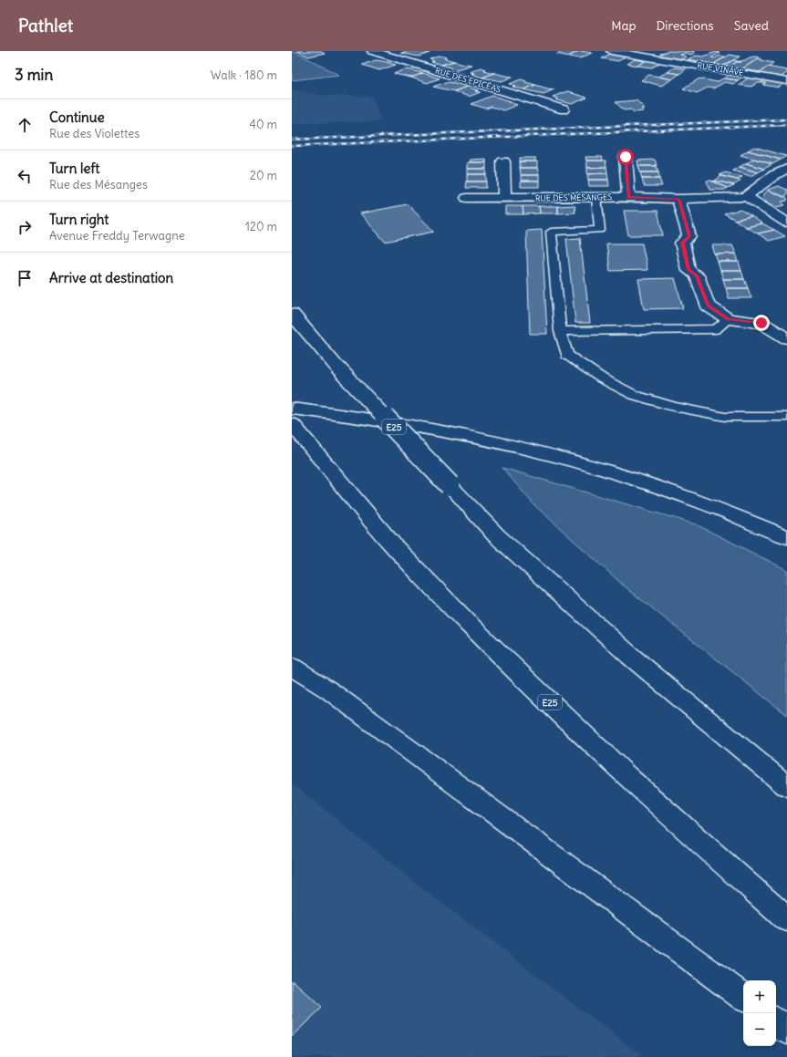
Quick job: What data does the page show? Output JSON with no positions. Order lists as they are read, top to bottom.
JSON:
{
  "streets": {
    "main road": [
      "RUE VINÂVE",
      "RUE DES EPICÉAS",
      "RUE DES MÉSANGES",
      "E25"
    ]
  },
  "page": {
    "header": "Pathlet",
    "nav": ["Map", "Directions", "Saved"],
    "heading": ["3 min", "Walk · 180 m"],
    "list": [
      ["Continue", "Rue des Violettes", "40 m"],
      ["Turn left", "Rue des Mésanges", "20 m"],
      ["Turn right", "Avenue Freddy Terwagne", "120 m"],
      "Arrive at destination"
    ],
    "map_buttons": ["+", "−"]
  }
}
